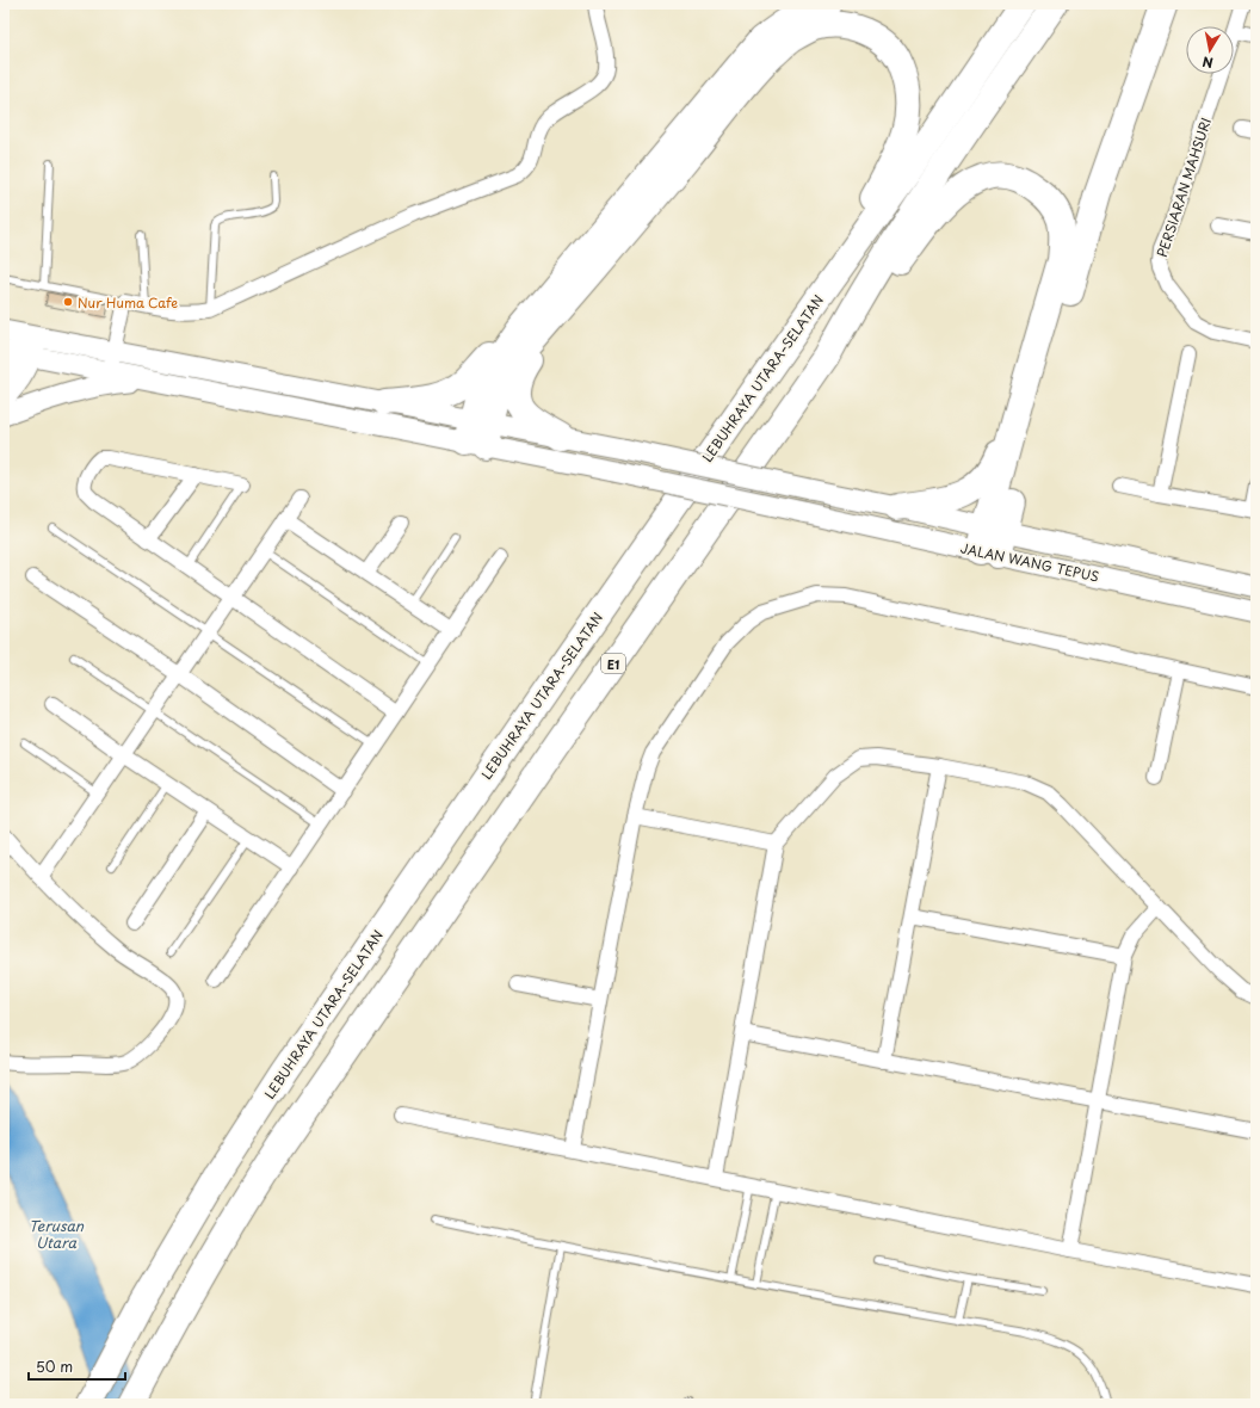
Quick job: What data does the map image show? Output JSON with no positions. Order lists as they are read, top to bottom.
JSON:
{
  "streets": {
    "highway": ["LEBUHRAYA UTARA–SELATAN", "E1"],
    "main road": ["JALAN WANG TEPUS"],
    "street": ["PERSIARAN MAHSURI"]
  },
  "water": ["Terusan Utara"],
  "places": ["Nur Huma Cafe"],
  "scale_bar": "50 m",
  "north": "bottom"
}
